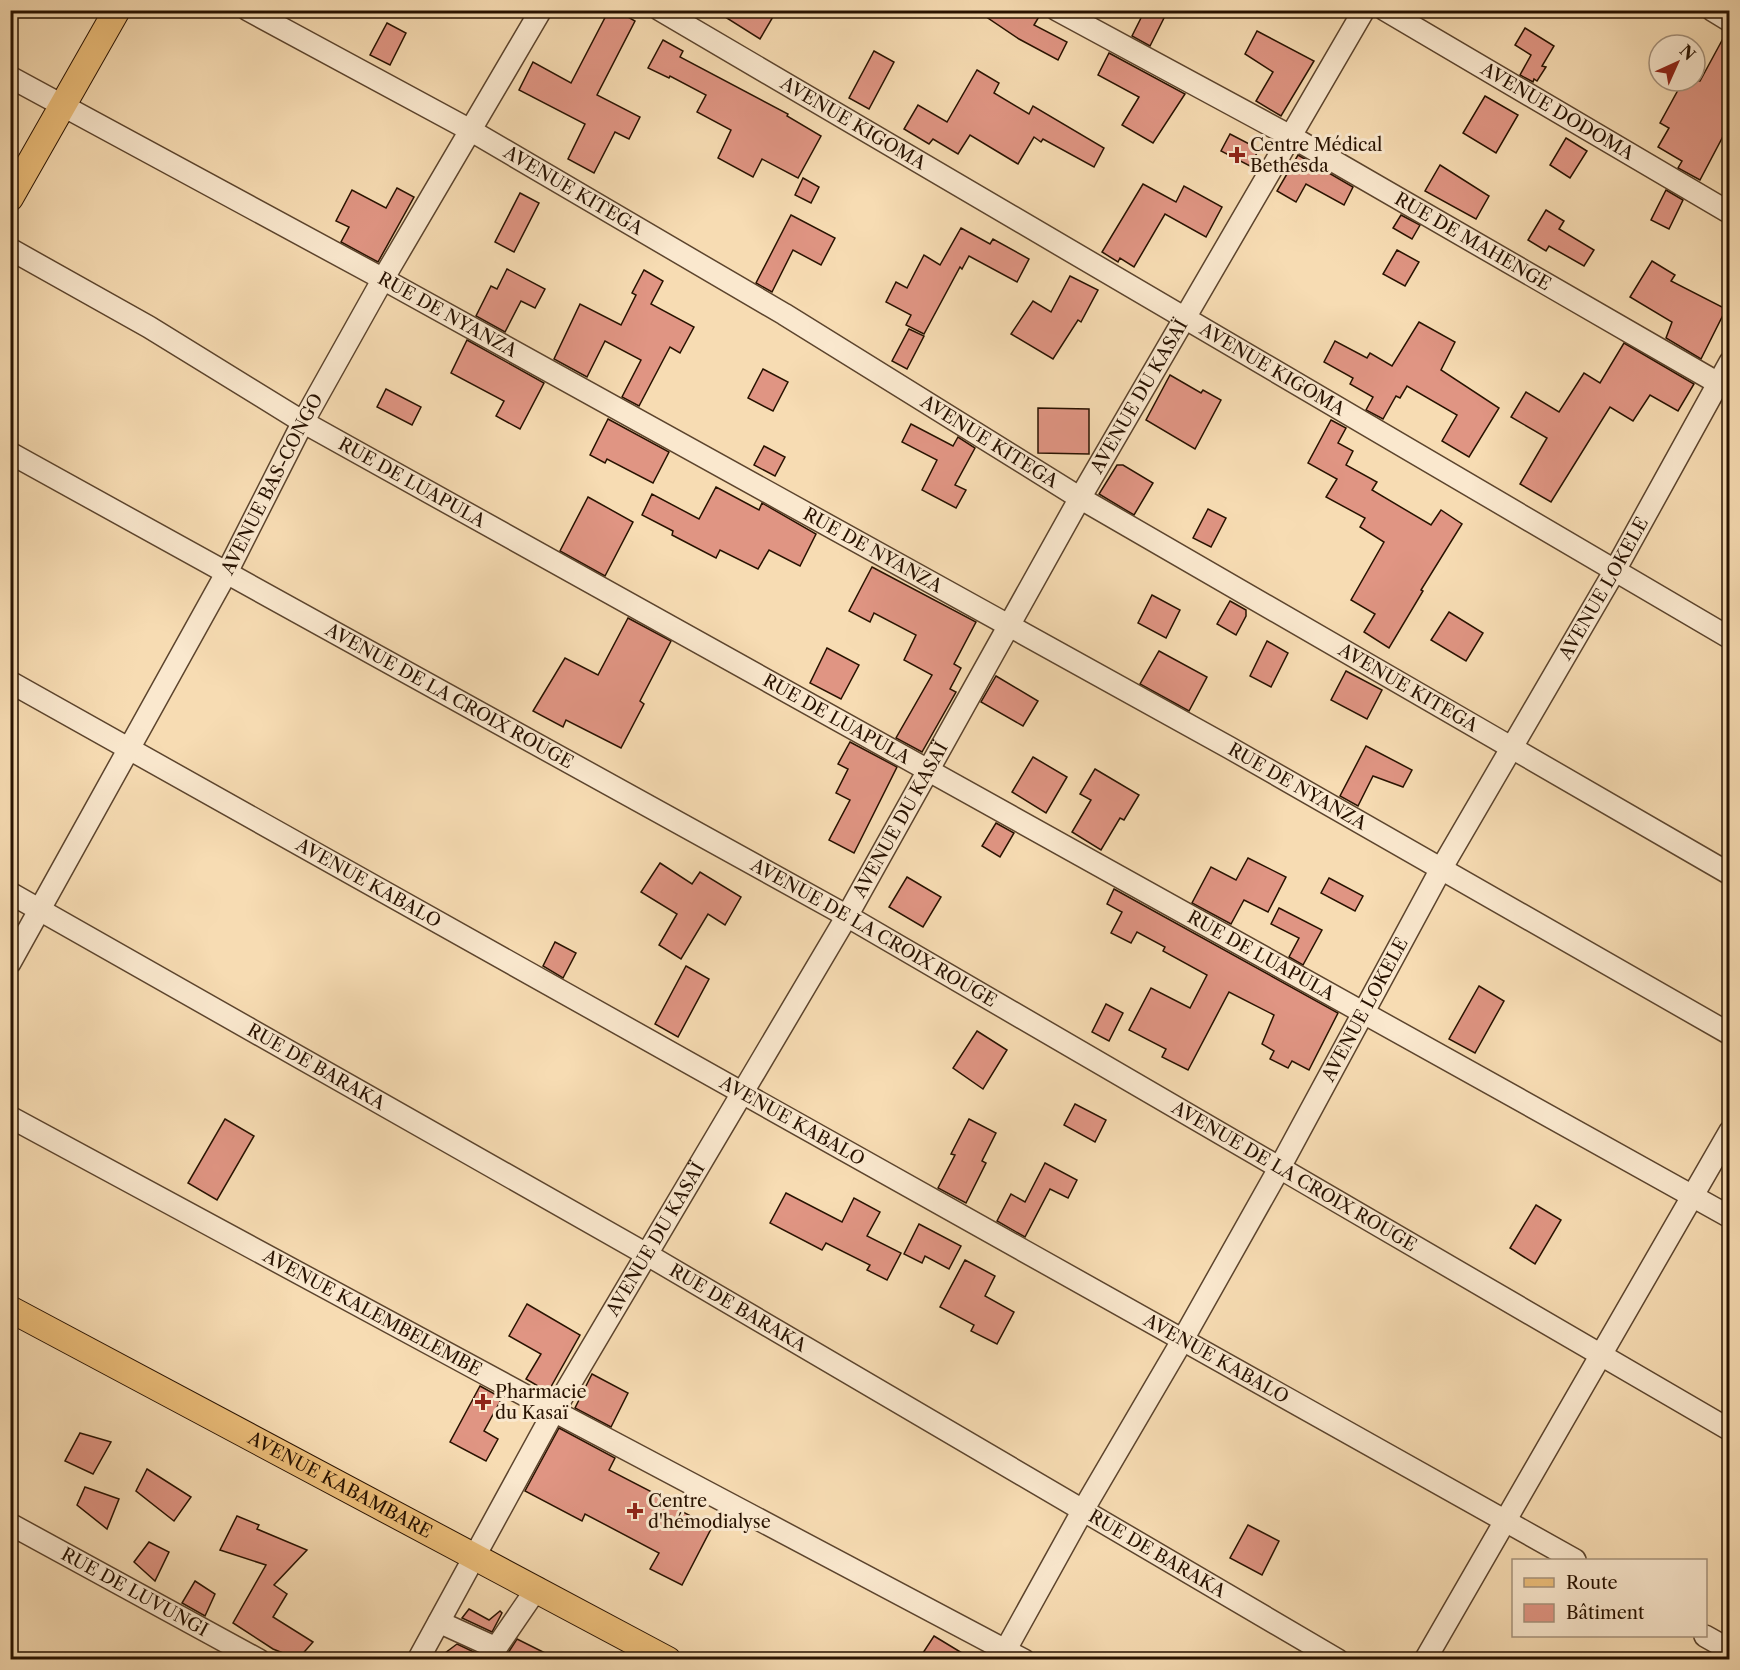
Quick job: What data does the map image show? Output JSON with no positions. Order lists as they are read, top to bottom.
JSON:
{
  "streets": {
    "main road": ["AVENUE KABAMBARE"],
    "street": [
      "AVENUE DODOMA",
      "AVENUE KIGOMA",
      "AVENUE KITEGA",
      "RUE DE MAHENGE",
      "RUE DE NYANZA",
      "AVENUE DU KASAÏ",
      "RUE DE LUAPULA",
      "AVENUE BAS-CONGO",
      "AVENUE LOKELE",
      "AVENUE DE LA CROIX ROUGE",
      "AVENUE KABALO",
      "RUE DE BARAKA",
      "AVENUE KALEMBELEMBE",
      "RUE DE LUVUNGI"
    ]
  },
  "crossings": [
    ["AVENUE KIGOMA", "AVENUE DU KASAÏ"],
    ["AVENUE KIGOMA", "AVENUE LOKELE"],
    ["AVENUE KITEGA", "AVENUE DU KASAÏ"],
    ["AVENUE KITEGA", "AVENUE BAS-CONGO"],
    ["AVENUE KITEGA", "AVENUE LOKELE"],
    ["RUE DE MAHENGE", "AVENUE DU KASAÏ"],
    ["RUE DE MAHENGE", "AVENUE LOKELE"],
    ["RUE DE NYANZA", "AVENUE DU KASAÏ"],
    ["RUE DE NYANZA", "AVENUE BAS-CONGO"],
    ["RUE DE NYANZA", "AVENUE LOKELE"],
    ["AVENUE DU KASAÏ", "RUE DE LUAPULA"],
    ["AVENUE DU KASAÏ", "AVENUE DE LA CROIX ROUGE"],
    ["AVENUE DU KASAÏ", "AVENUE KABALO"],
    ["AVENUE DU KASAÏ", "RUE DE BARAKA"],
    ["AVENUE DU KASAÏ", "AVENUE KALEMBELEMBE"],
    ["AVENUE DU KASAÏ", "AVENUE KABAMBARE"],
    ["RUE DE LUAPULA", "AVENUE BAS-CONGO"],
    ["RUE DE LUAPULA", "AVENUE LOKELE"],
    ["AVENUE BAS-CONGO", "AVENUE DE LA CROIX ROUGE"],
    ["AVENUE BAS-CONGO", "AVENUE KABALO"],
    ["AVENUE BAS-CONGO", "RUE DE BARAKA"],
    ["AVENUE LOKELE", "AVENUE DE LA CROIX ROUGE"],
    ["AVENUE LOKELE", "AVENUE KABALO"],
    ["AVENUE LOKELE", "RUE DE BARAKA"],
    ["AVENUE LOKELE", "AVENUE KALEMBELEMBE"]
  ],
  "places": {
    "health": ["Centre Médical Bethesda", "Pharmacie du Kasaï", "Centre d'hémodialyse"]
  },
  "legend": ["Route", "Bâtiment"],
  "north": "top right"
}
